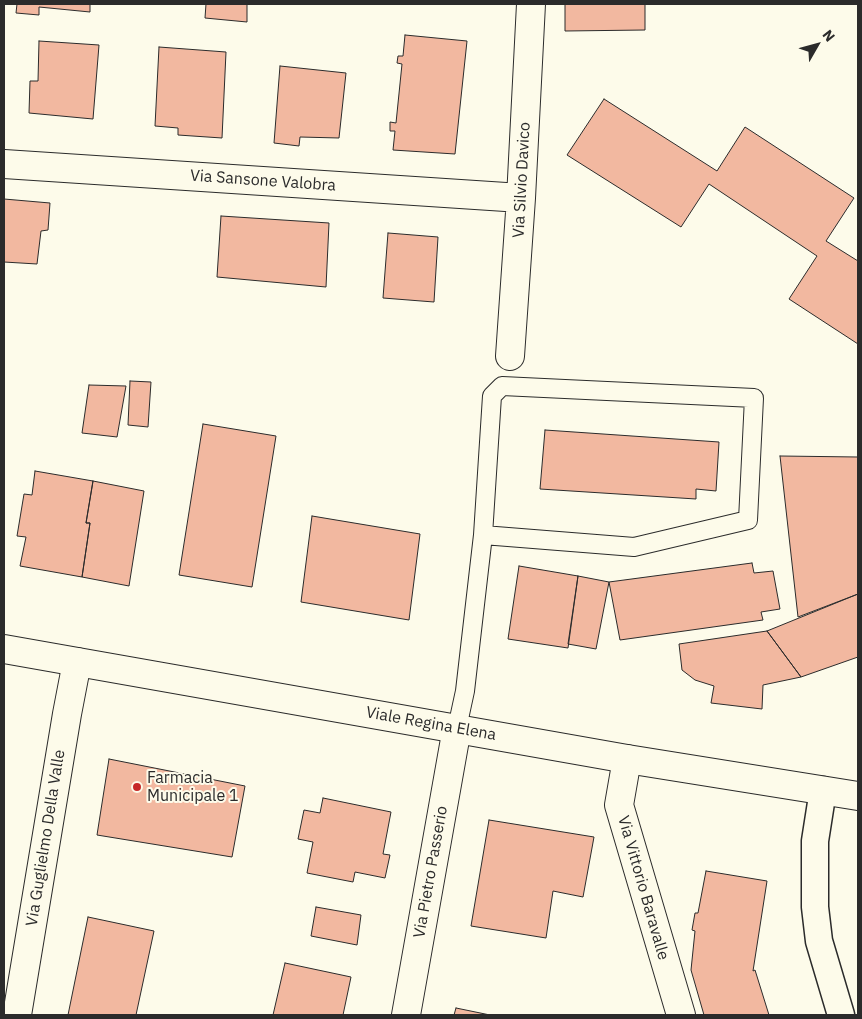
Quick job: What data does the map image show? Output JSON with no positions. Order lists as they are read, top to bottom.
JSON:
{
  "streets": {
    "street": [
      "Via Silvio Davico",
      "Via Sansone Valobra",
      "Viale Regina Elena",
      "Via Guglielmo Della Valle",
      "Via Pietro Passerio",
      "Via Vittorio Baravalle"
    ]
  },
  "crossings": [
    ["Via Silvio Davico", "Via Sansone Valobra"],
    ["Viale Regina Elena", "Via Guglielmo Della Valle"],
    ["Viale Regina Elena", "Via Pietro Passerio"],
    ["Viale Regina Elena", "Via Vittorio Baravalle"]
  ],
  "places": ["Farmacia Municipale 1"],
  "north": "top right"
}
